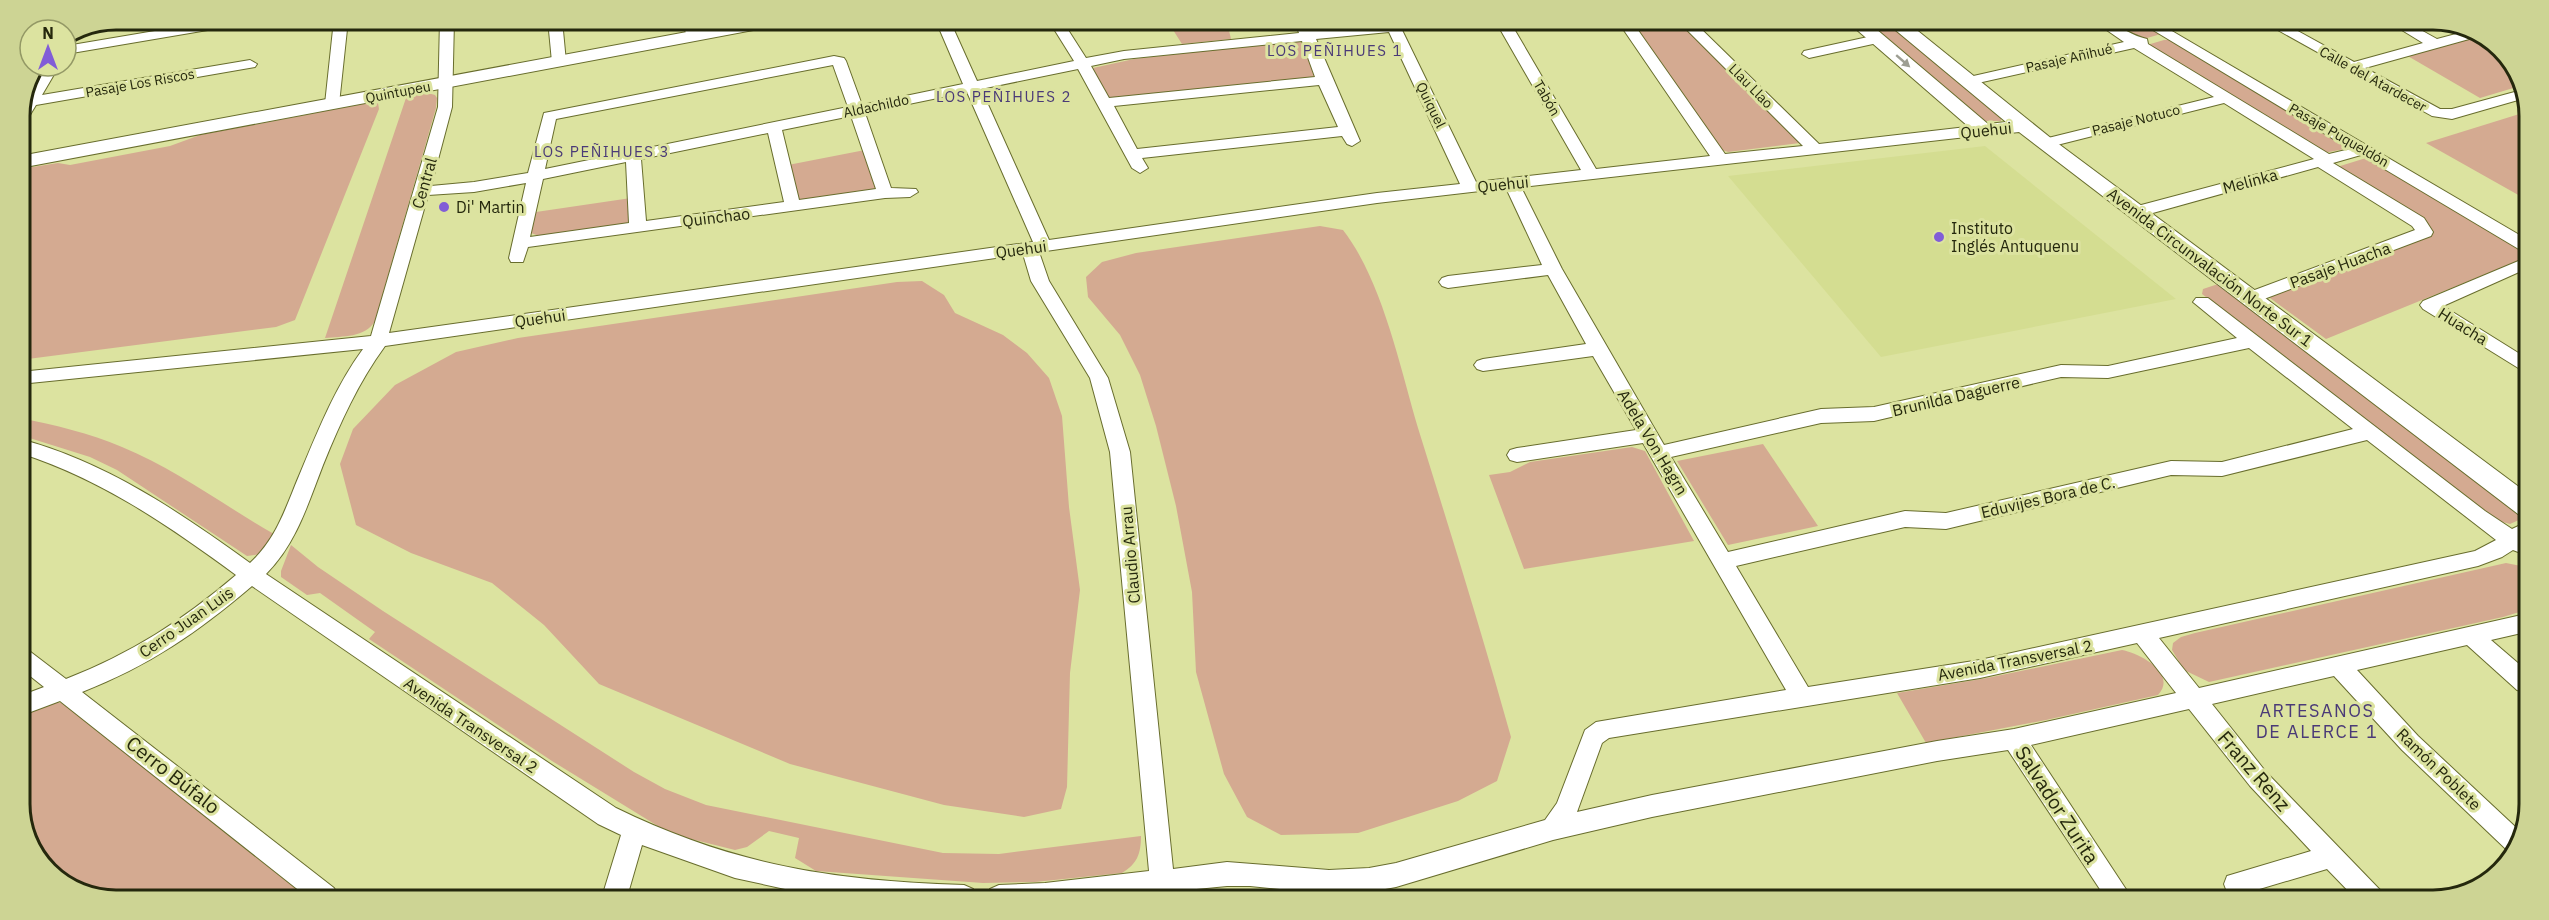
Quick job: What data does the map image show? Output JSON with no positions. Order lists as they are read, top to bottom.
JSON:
{
  "streets": {
    "street": [
      "Pasaje Añihué",
      "Calle del Atardecer",
      "Pasaje Los Riscos",
      "Llau Llao",
      "Quintupeu",
      "Tabón",
      "Quiquel",
      "Aldachildo",
      "Pasaje Notuco",
      "Quehui",
      "Pasaje Puqueldón",
      "Melinka",
      "Central",
      "Quinchao",
      "Pasaje Huacha",
      "Avenida Circunvalación Norte Sur 1",
      "Huacha",
      "Brunilda Daguerre",
      "Adela Von Hagrn",
      "Eduvijes Bora de C.",
      "Claudio Arrau",
      "Cerro Juan Luis",
      "Avenida Transversal 2",
      "Ramón Poblete",
      "Franz Renz",
      "Cerro Búfalo",
      "Salvador Zurita"
    ]
  },
  "crossings": [
    ["Pasaje Añihué", "Pasaje Puqueldón"],
    ["Pasaje Añihué", "Avenida Circunvalación Norte Sur 1"],
    ["Llau Llao", "Quehui"],
    ["Quintupeu", "Central"],
    ["Tabón", "Quehui"],
    ["Quiquel", "Quehui"],
    ["Aldachildo", "Central"],
    ["Aldachildo", "Quinchao"],
    ["Aldachildo", "Claudio Arrau"],
    ["Pasaje Notuco", "Pasaje Puqueldón"],
    ["Pasaje Notuco", "Avenida Circunvalación Norte Sur 1"],
    ["Quehui", "Central"],
    ["Quehui", "Avenida Circunvalación Norte Sur 1"],
    ["Quehui", "Adela Von Hagrn"],
    ["Quehui", "Claudio Arrau"],
    ["Pasaje Puqueldón", "Melinka"],
    ["Pasaje Puqueldón", "Pasaje Huacha"],
    ["Melinka", "Avenida Circunvalación Norte Sur 1"],
    ["Central", "Cerro Juan Luis"],
    ["Central", "Avenida Transversal 2"],
    ["Pasaje Huacha", "Avenida Circunvalación Norte Sur 1"],
    ["Avenida Circunvalación Norte Sur 1", "Brunilda Daguerre"],
    ["Avenida Circunvalación Norte Sur 1", "Eduvijes Bora de C."],
    ["Brunilda Daguerre", "Adela Von Hagrn"],
    ["Adela Von Hagrn", "Eduvijes Bora de C."],
    ["Adela Von Hagrn", "Avenida Transversal 2"],
    ["Cerro Juan Luis", "Avenida Transversal 2"],
    ["Cerro Juan Luis", "Cerro Búfalo"],
    ["Avenida Transversal 2", "Franz Renz"]
  ],
  "districts": [
    "LOS PEÑIHUES 1",
    "LOS PEÑIHUES 2",
    "LOS PEÑIHUES 3",
    "ARTESANOS DE ALERCE 1"
  ],
  "places": ["Di' Martin", "Instituto Inglés Antuquenu"],
  "north": "top"
}
